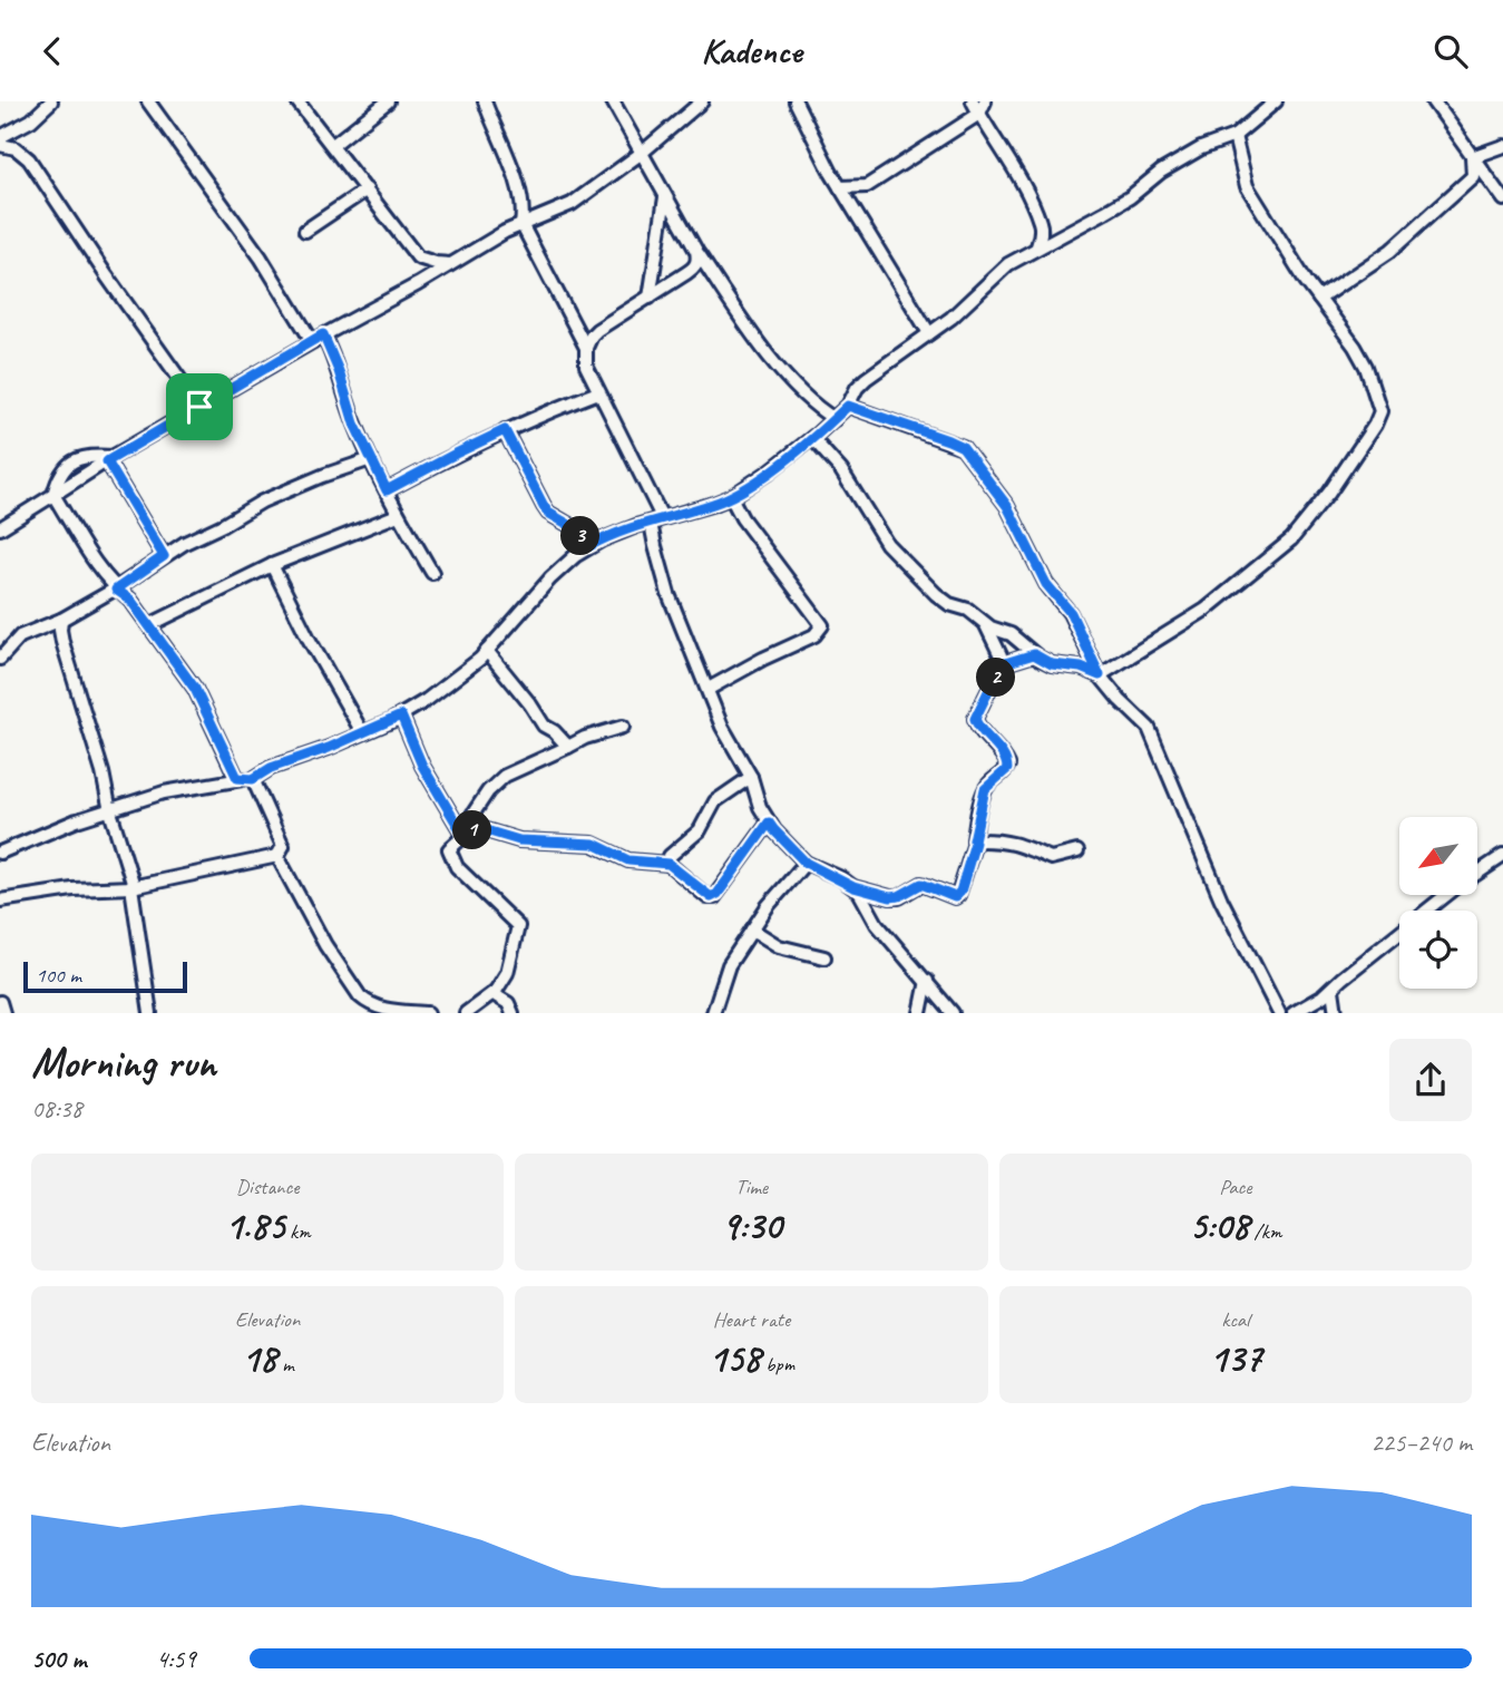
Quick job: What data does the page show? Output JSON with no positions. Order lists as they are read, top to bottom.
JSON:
{
  "scale_bar": "100 m",
  "north": "bottom left",
  "page": {
    "header": "Kadence",
    "pins": ["3", "2", "1"],
    "scale": "100 m",
    "heading": ["Morning run", "08:38"],
    "stats": [
      ["Distance", "1.85 km"],
      ["Time", "9:30"],
      ["Pace", "5:08 /km"],
      ["Elevation", "18 m"],
      ["Heart rate", "158 bpm"],
      ["kcal", "137"]
    ],
    "chart": ["Elevation", "225–240 m"],
    "list": [
      {
        "name": "500 m",
        "note": "4:59"
      }
    ]
  }
}
